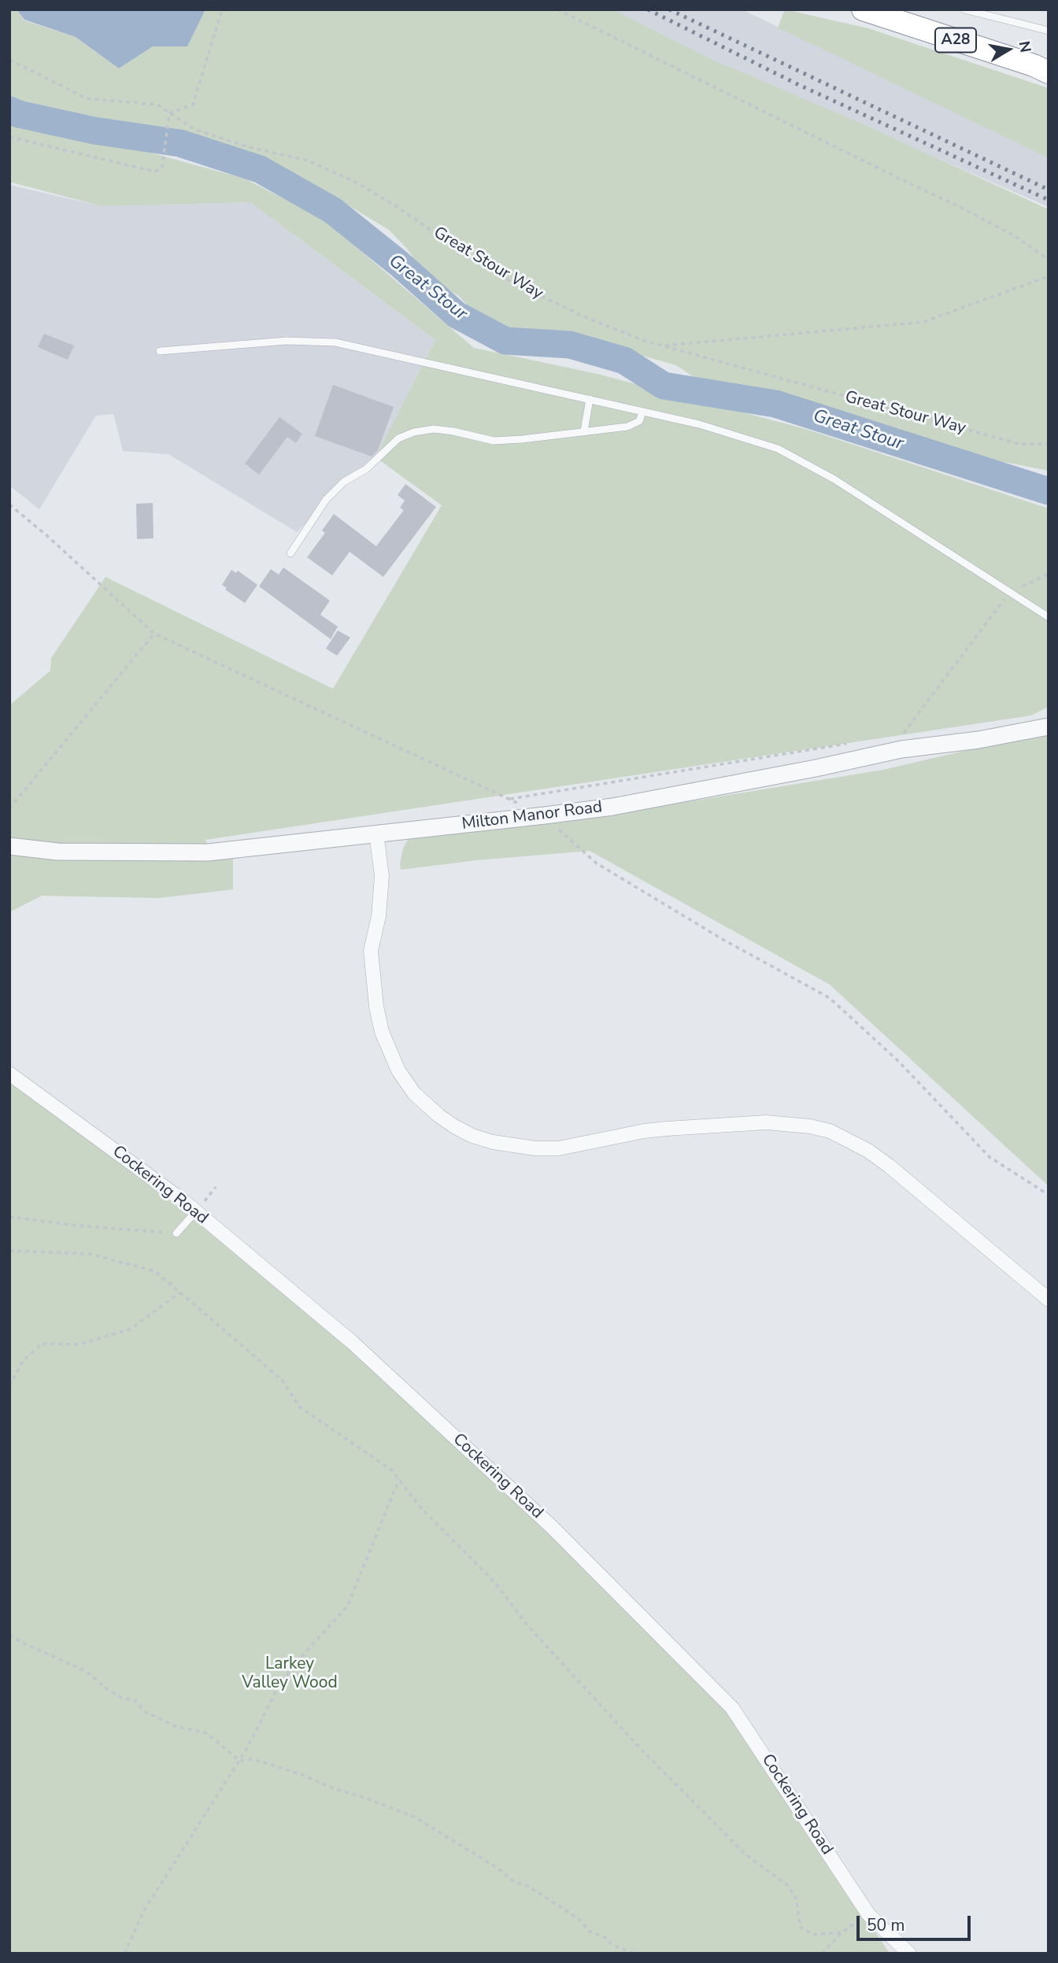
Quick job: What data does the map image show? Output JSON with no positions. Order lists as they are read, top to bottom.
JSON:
{
  "streets": {
    "highway": ["A28"],
    "street": ["Milton Manor Road", "Cockering Road"],
    "path": ["Great Stour Way"]
  },
  "water": ["Great Stour"],
  "parks": ["Larkey Valley Wood"],
  "scale_bar": "50 m",
  "north": "right"
}
